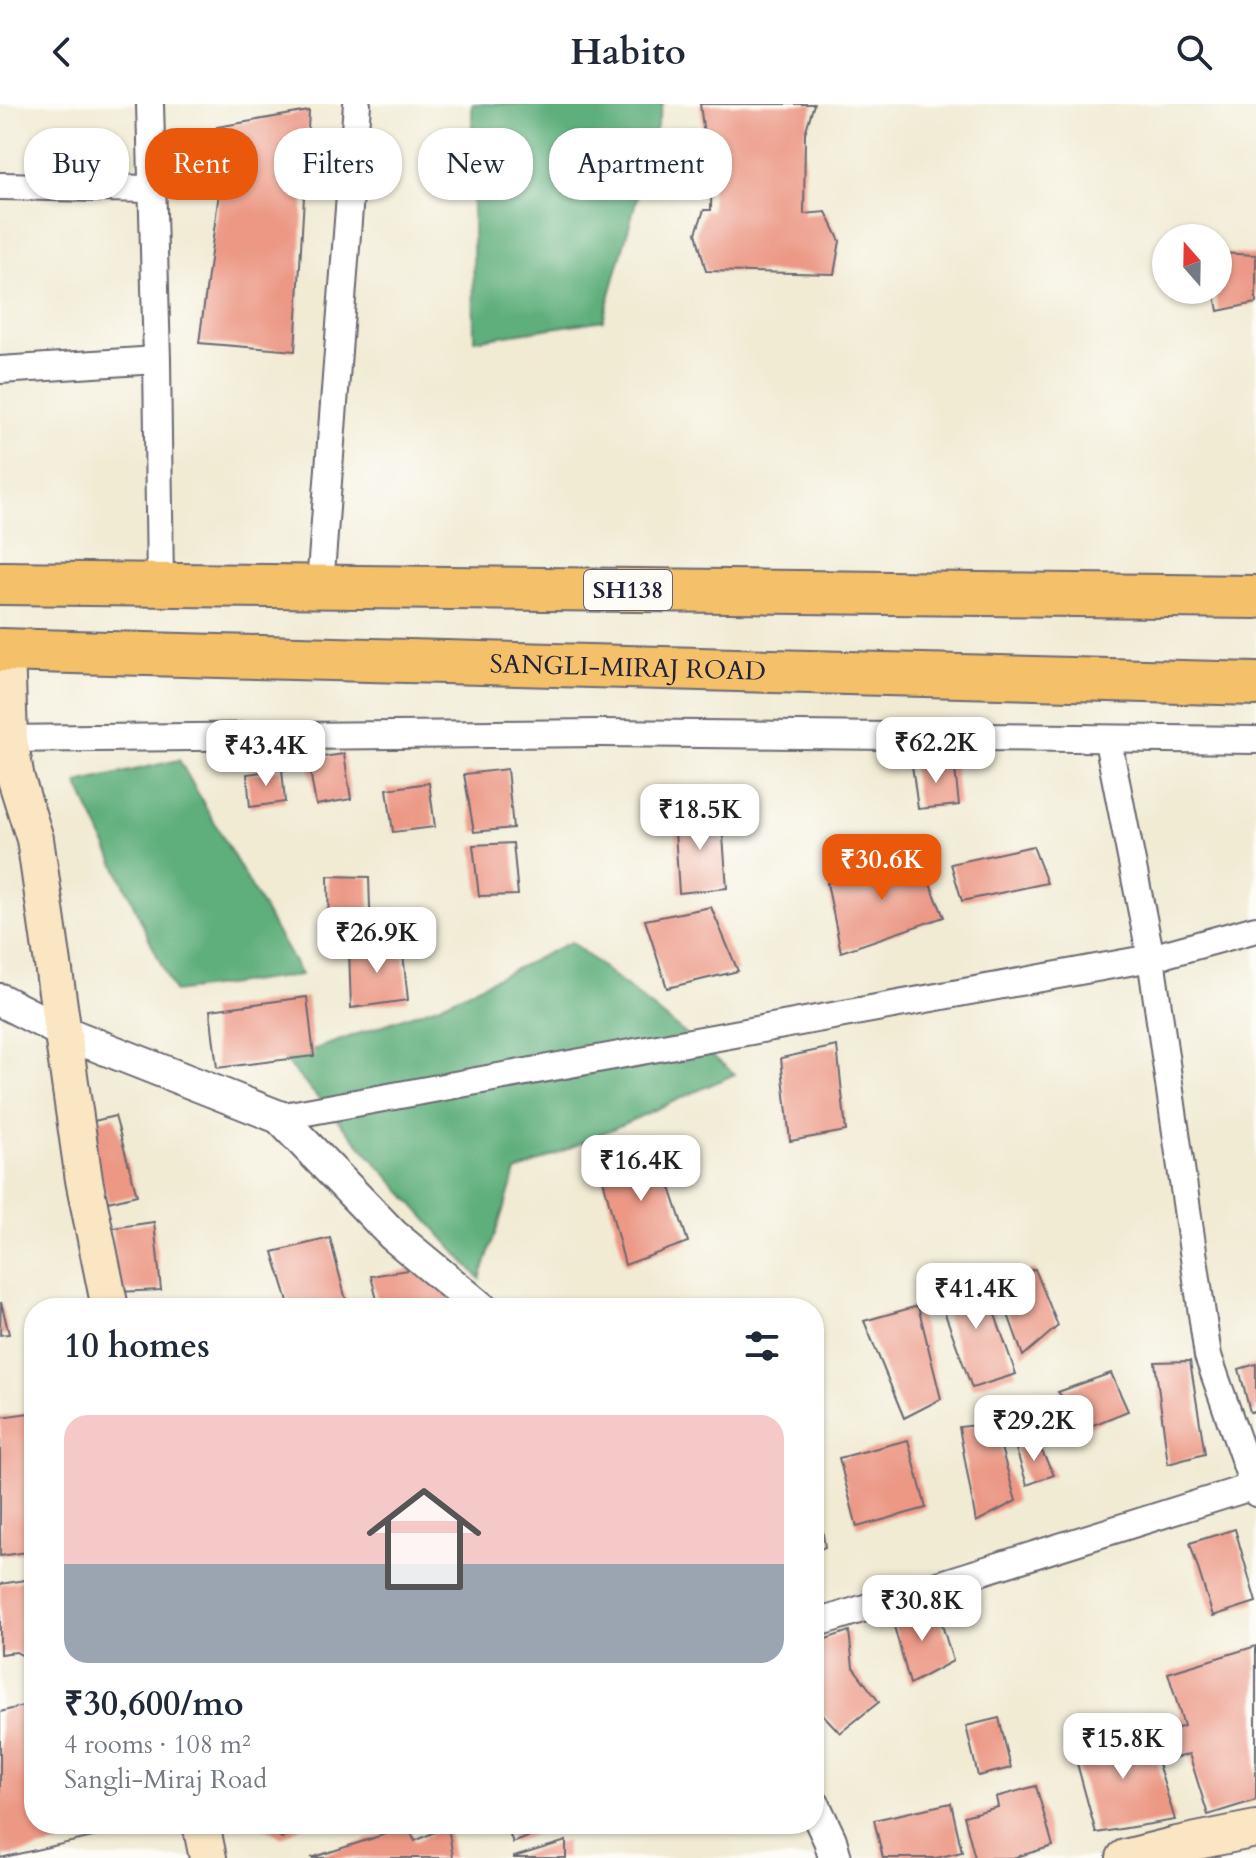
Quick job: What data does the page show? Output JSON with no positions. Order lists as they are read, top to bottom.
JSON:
{
  "streets": {
    "highway": ["SH138", "SANGLI-MIRAJ ROAD"]
  },
  "north": "top",
  "page": {
    "header": "Habito",
    "chip": [
      "Buy",
      "Rent",
      "Filters",
      "New",
      "Apartment"
    ],
    "price": [
      "₹62.2K",
      "₹43.4K",
      "₹18.5K",
      "₹30.6K",
      "₹26.9K",
      "₹16.4K",
      "₹41.4K",
      "₹29.2K",
      "₹30.8K",
      "₹15.8K"
    ],
    "heading": "10 homes",
    "list": [
      {
        "name": "₹30,600/mo",
        "note": "4 rooms · 108 m² · Sangli-Miraj Road"
      }
    ]
  }
}
